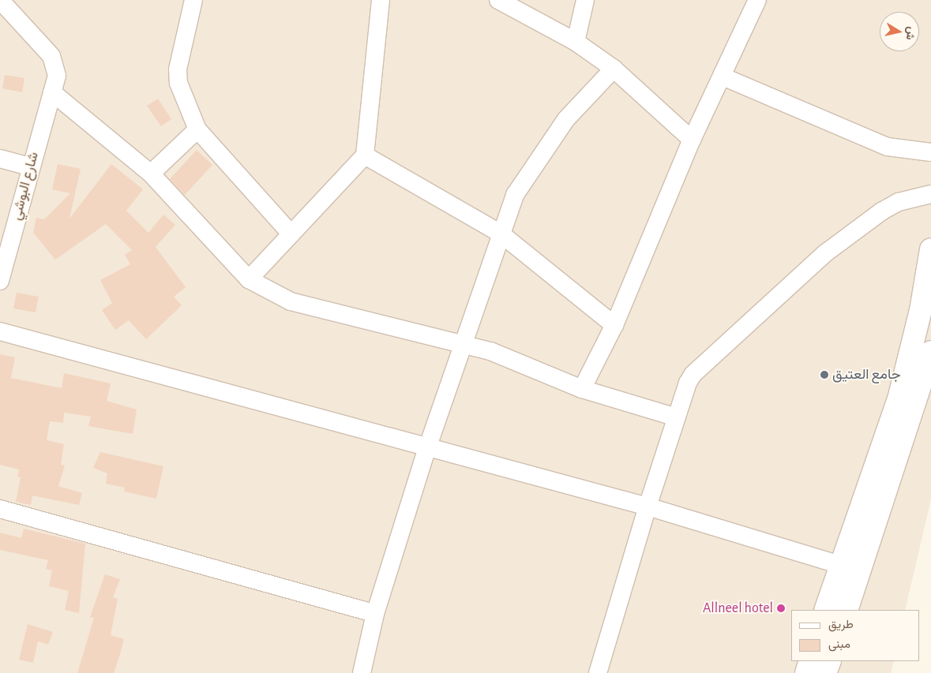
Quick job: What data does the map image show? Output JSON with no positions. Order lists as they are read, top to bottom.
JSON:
{
  "streets": {
    "street": ["شارع البوشي"]
  },
  "places": ["جامع العتيق", "Allneel hotel"],
  "legend": ["طريق", "مبنى"],
  "north": "right"
}
